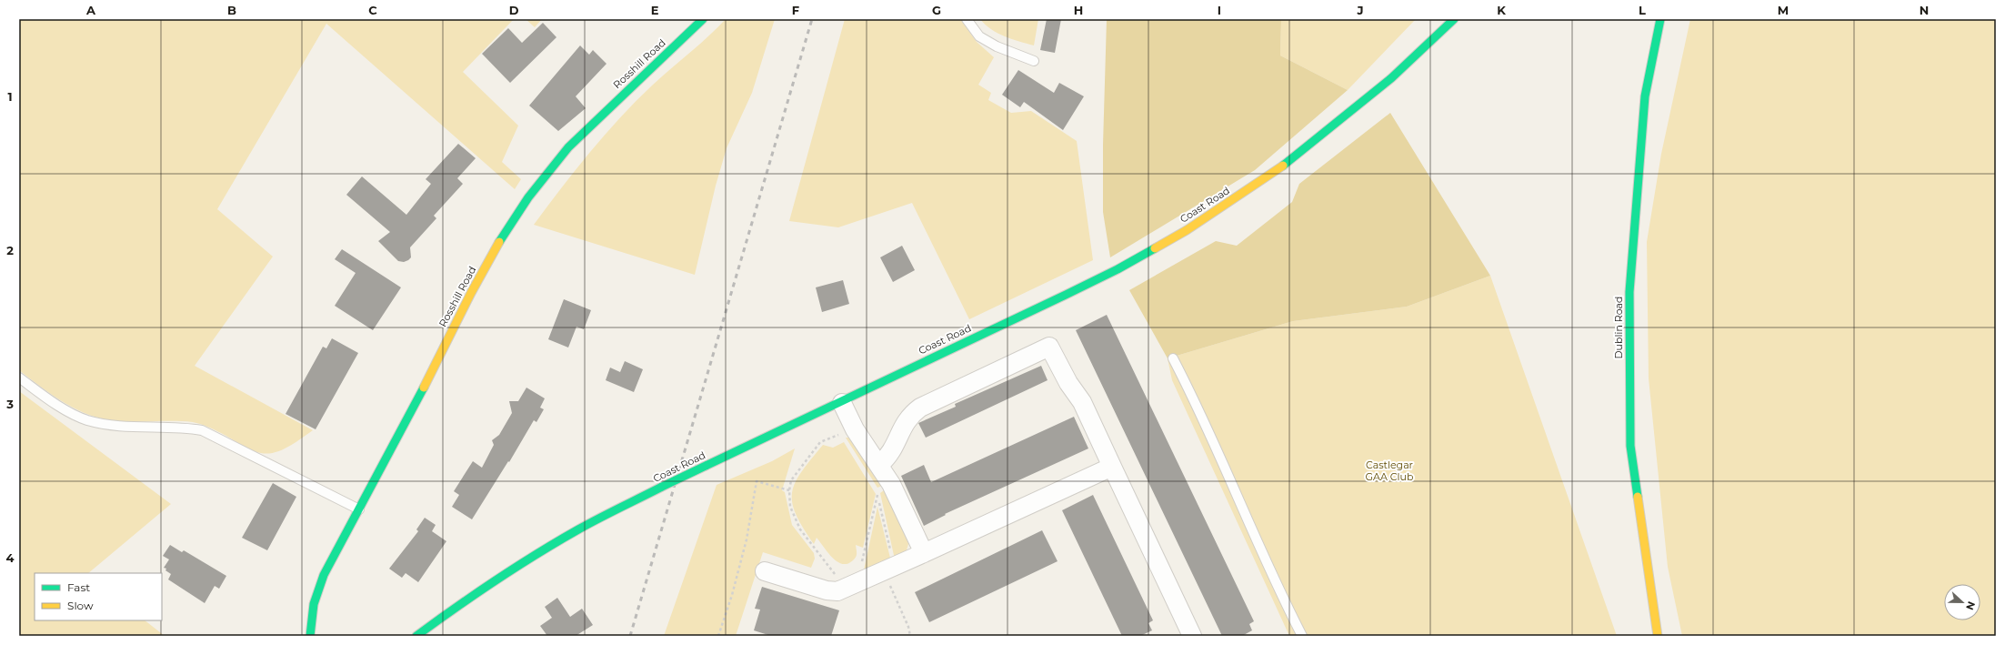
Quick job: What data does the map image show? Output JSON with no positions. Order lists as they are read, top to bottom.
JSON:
{
  "streets": {
    "main road": ["Rosshill Road", "Coast Road", "Dublin Road"]
  },
  "parks": ["Castlegar GAA Club"],
  "legend": ["Fast", "Slow"],
  "north": "right",
  "grid": {
    "columns": [
      "A",
      "B",
      "C",
      "D",
      "E",
      "F",
      "G",
      "H",
      "I",
      "J",
      "K",
      "L",
      "M",
      "N"
    ],
    "rows": [
      "1",
      "2",
      "3",
      "4"
    ]
  }
}
